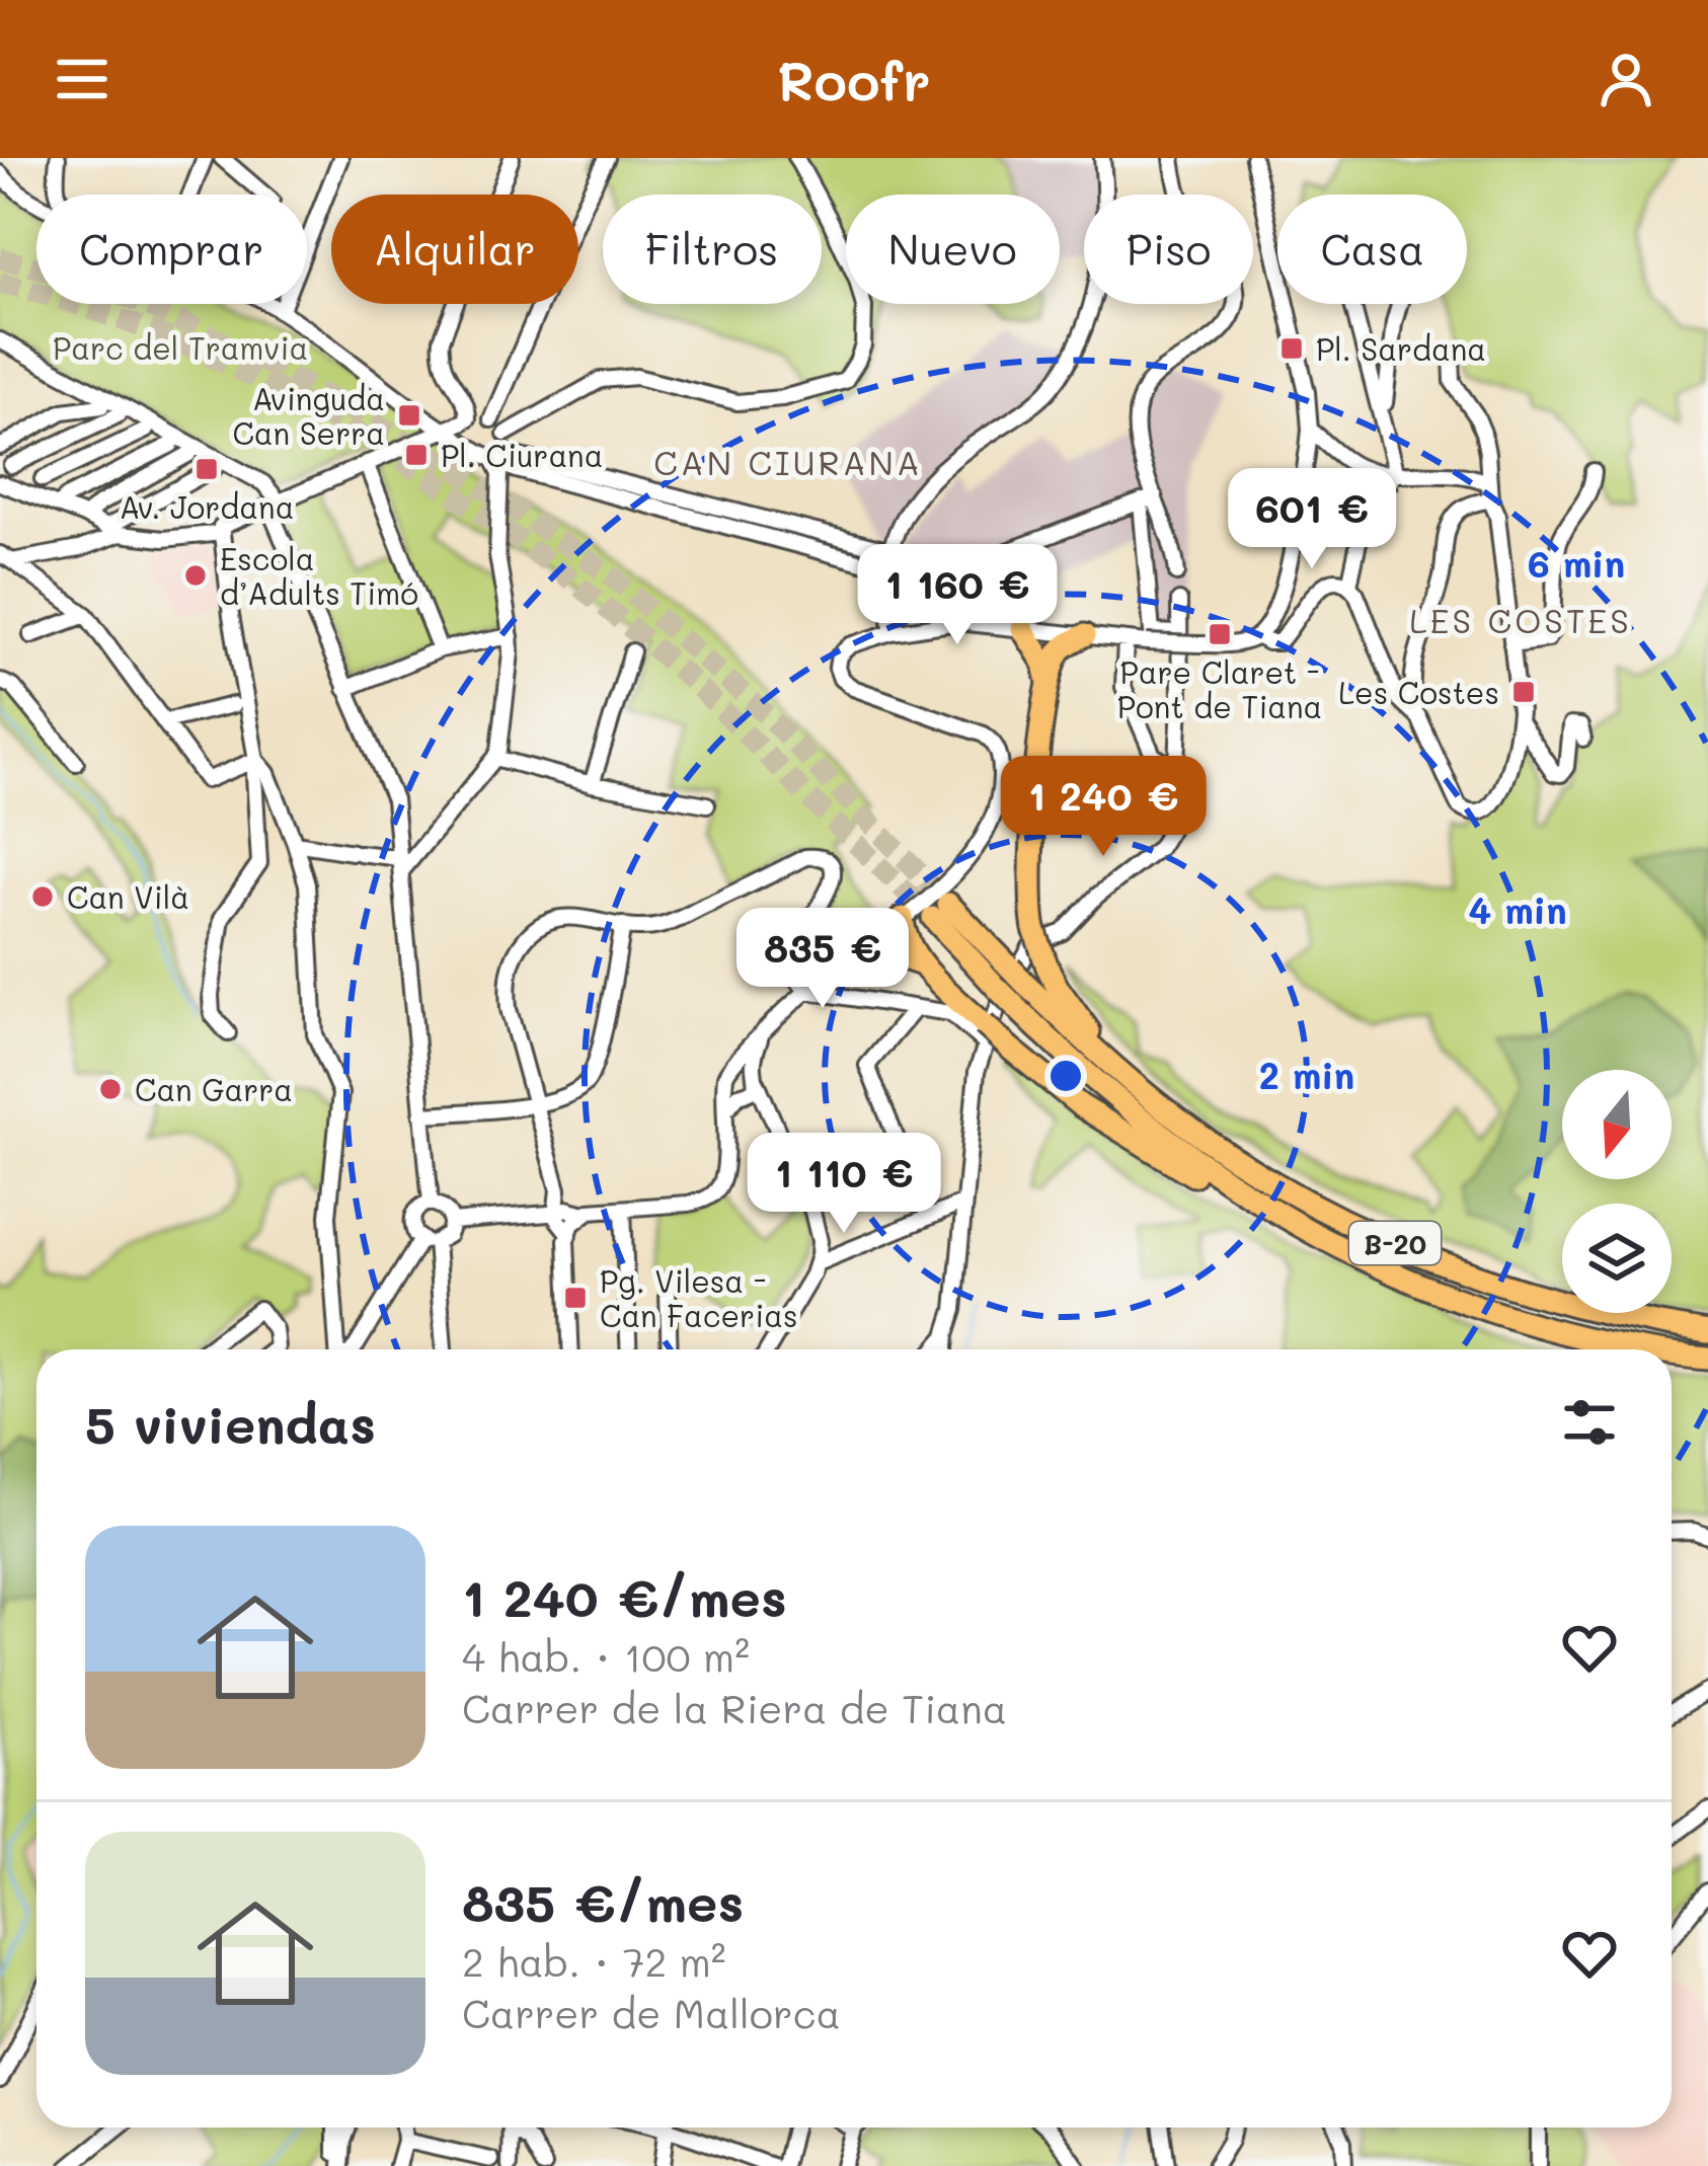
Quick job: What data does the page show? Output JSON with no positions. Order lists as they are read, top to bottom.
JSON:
{
  "streets": {
    "highway": ["B-20"]
  },
  "districts": ["CAN CIURANA", "LES COSTES"],
  "parks": ["Parc del Tramvia"],
  "places": {
    "transit": [
      "Pl. Sardana",
      "Avinguda Can Serra",
      "Pl. Ciurana",
      "Av. Jordana",
      "Pare Claret - Pont de Tiana",
      "Les Costes",
      "Pg. Vilesa - Can Facerias"
    ],
    "other": ["Escola d’Adults Timó", "Can Vilà", "Can Garra"]
  },
  "north": "bottom",
  "page": {
    "header": "Roofr",
    "chip": [
      "Comprar",
      "Alquilar",
      "Filtros",
      "Nuevo",
      "Piso",
      "Casa"
    ],
    "price": [
      "601 €",
      "1 160 €",
      "1 240 €",
      "835 €",
      "1 110 €"
    ],
    "heading": "5 viviendas",
    "list": [
      {
        "name": "1 240 €/mes",
        "note": "4 hab. · 100 m² · Carrer de la Riera de Tiana"
      },
      {
        "name": "835 €/mes",
        "note": "2 hab. · 72 m² · Carrer de Mallorca"
      }
    ]
  },
  "rings": ["6 min", "4 min", "2 min"]
}
